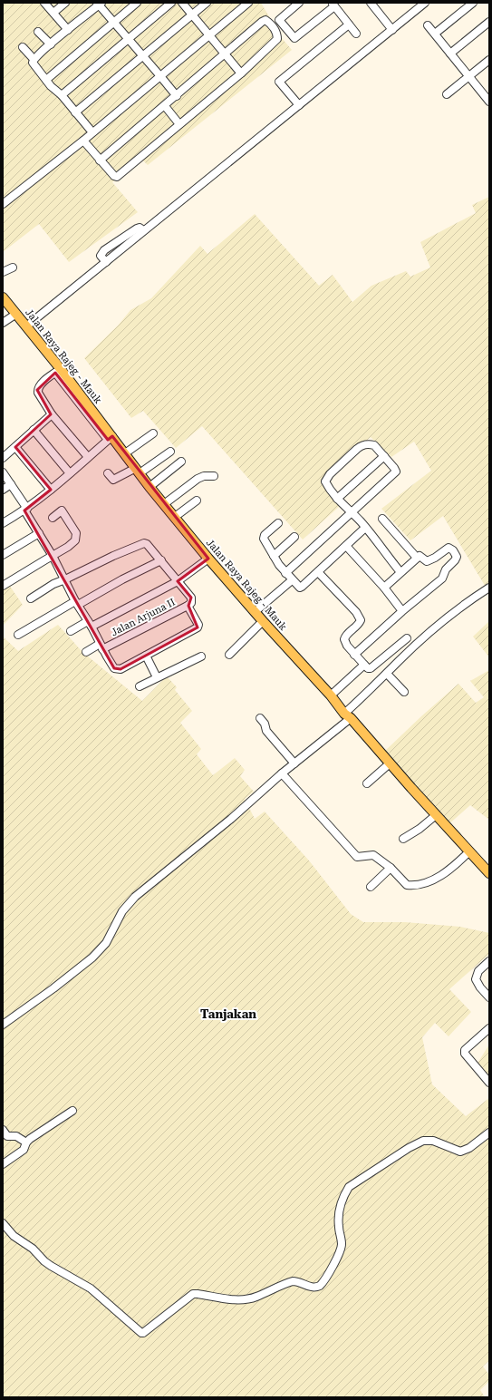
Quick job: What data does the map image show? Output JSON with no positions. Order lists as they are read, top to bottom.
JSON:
{
  "streets": {
    "main road": ["Jalan Raya Rajeg - Mauk"],
    "street": ["Jalan Arjuna II"]
  },
  "districts": ["Tanjakan"]
}
